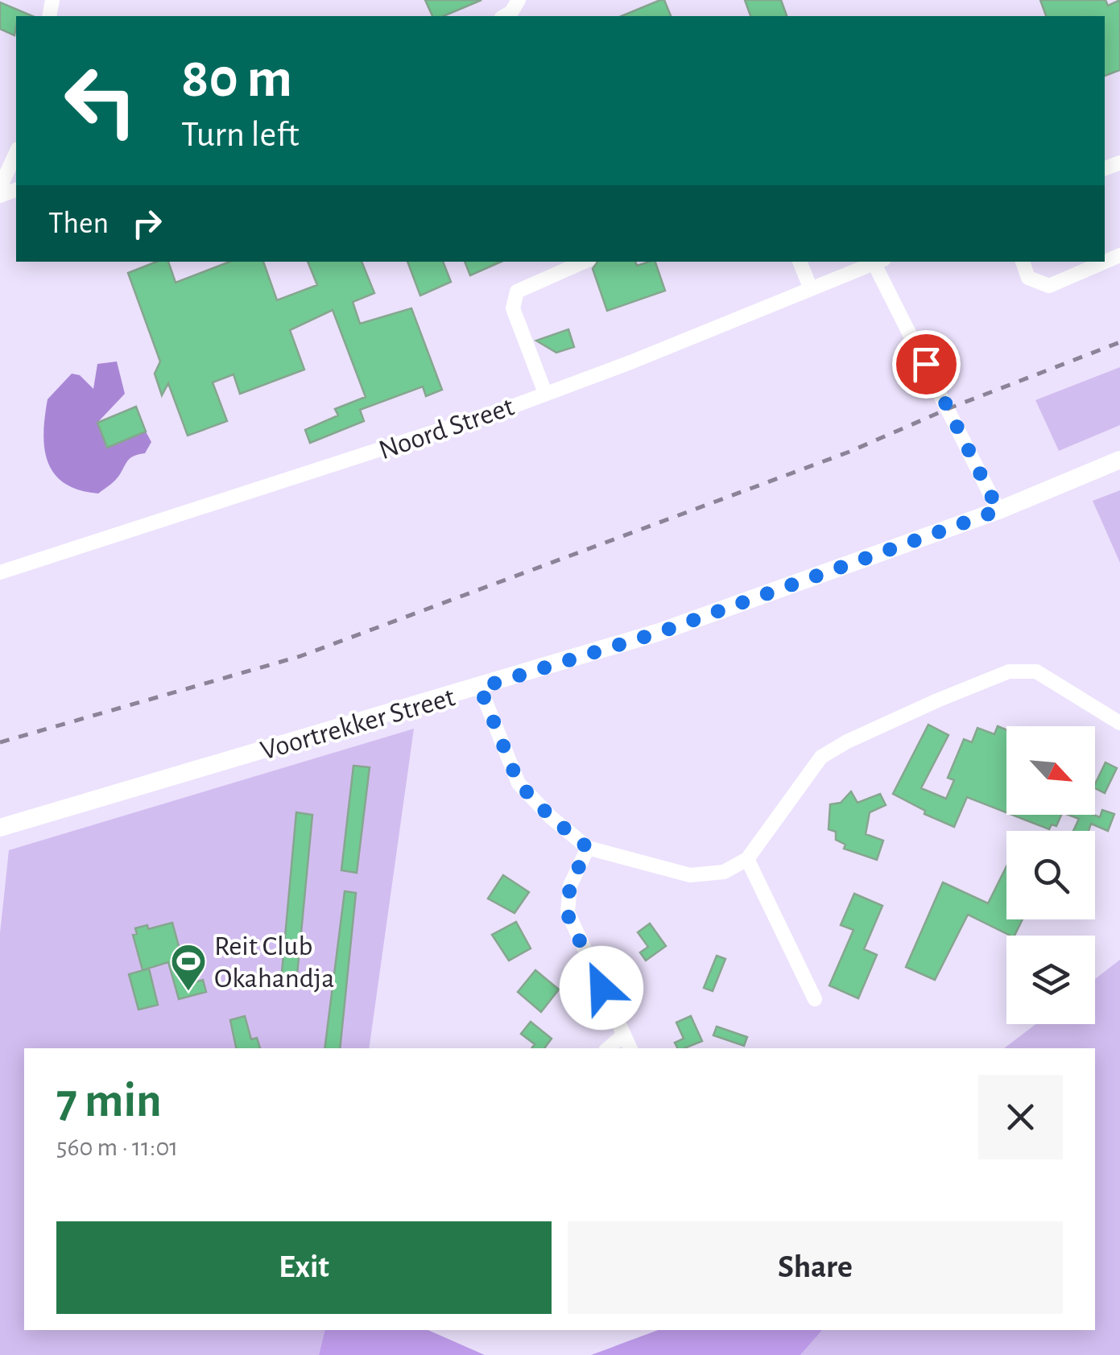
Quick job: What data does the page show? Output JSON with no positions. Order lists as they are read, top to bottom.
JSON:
{
  "streets": {
    "main road": ["Voortrekker Street"],
    "street": ["Noord Street"]
  },
  "places": {
    "sports": ["Reit Club Okahandja"]
  },
  "north": "bottom right",
  "page": {
    "turn": ["80 m", "Turn left"],
    "then": "Then",
    "heading": ["7 min", "560 m · 11:01"],
    "buttons": ["Exit", "Share"]
  }
}
